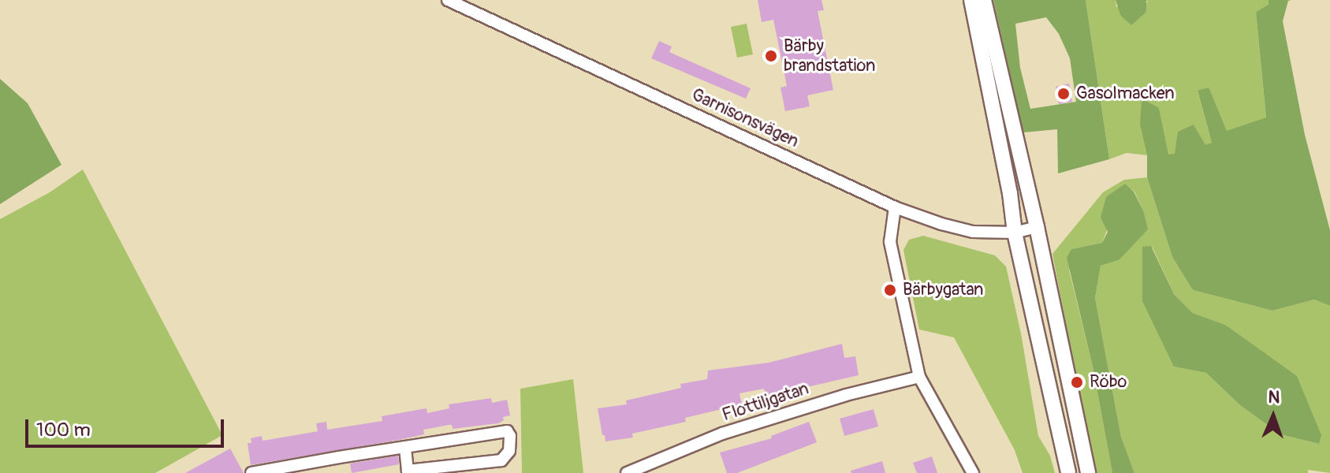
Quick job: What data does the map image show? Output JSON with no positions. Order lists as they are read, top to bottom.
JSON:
{
  "streets": {
    "street": ["Garnisonsvägen", "Flottiljgatan"]
  },
  "places": [
    "Bärby brandstation",
    "Gasolmacken",
    "Bärbygatan",
    "Röbo"
  ],
  "scale_bar": "100 m",
  "north": "top"
}
